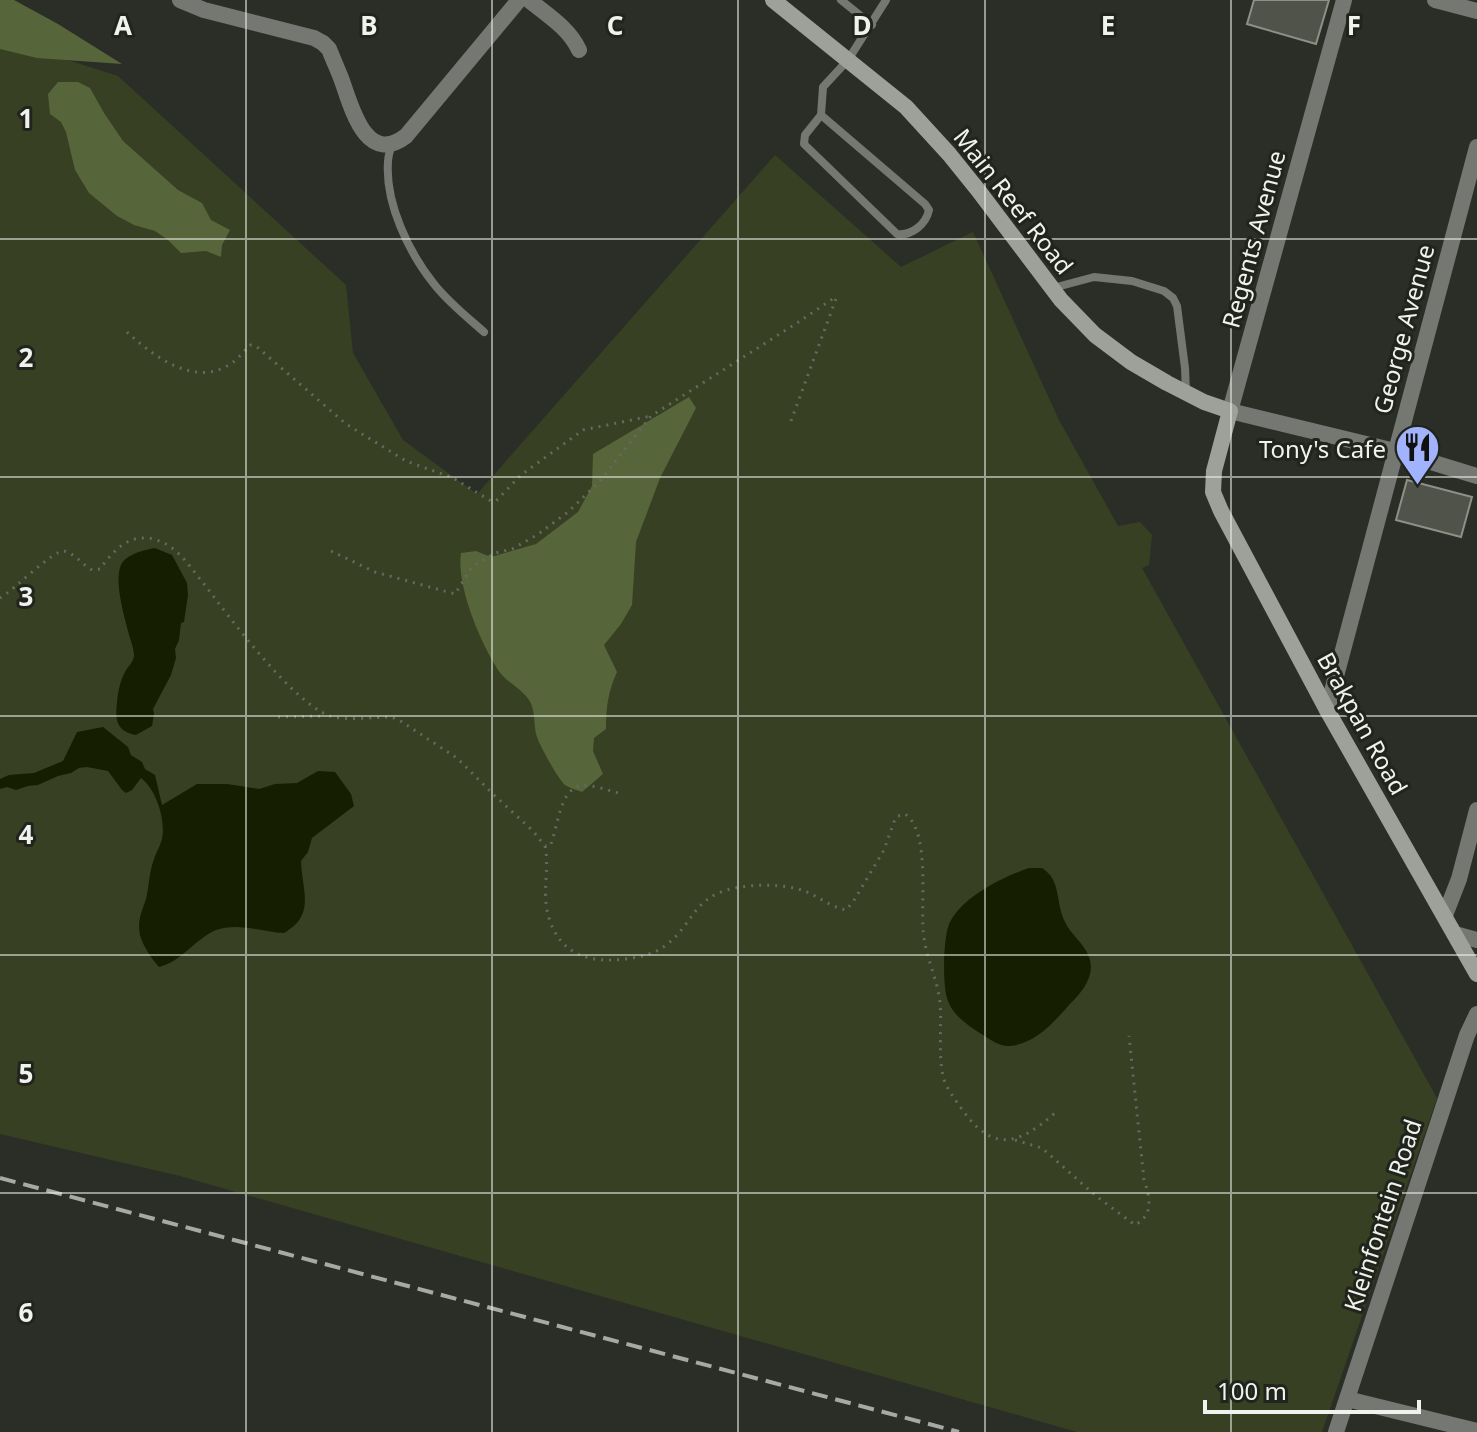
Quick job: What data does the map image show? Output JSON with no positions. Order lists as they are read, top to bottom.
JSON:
{
  "streets": {
    "main road": ["Main Reef Road", "Regents Avenue", "Brakpan Road"],
    "street": ["George Avenue", "Kleinfontein Road"]
  },
  "crossings": [
    ["Main Reef Road", "Regents Avenue"],
    ["Regents Avenue", "Brakpan Road"],
    ["George Avenue", "Brakpan Road"]
  ],
  "places": {
    "restaurant": ["Tony's Cafe"]
  },
  "scale_bar": "100 m",
  "grid": {
    "columns": [
      "A",
      "B",
      "C",
      "D",
      "E",
      "F"
    ],
    "rows": [
      "1",
      "2",
      "3",
      "4",
      "5",
      "6"
    ]
  }
}
